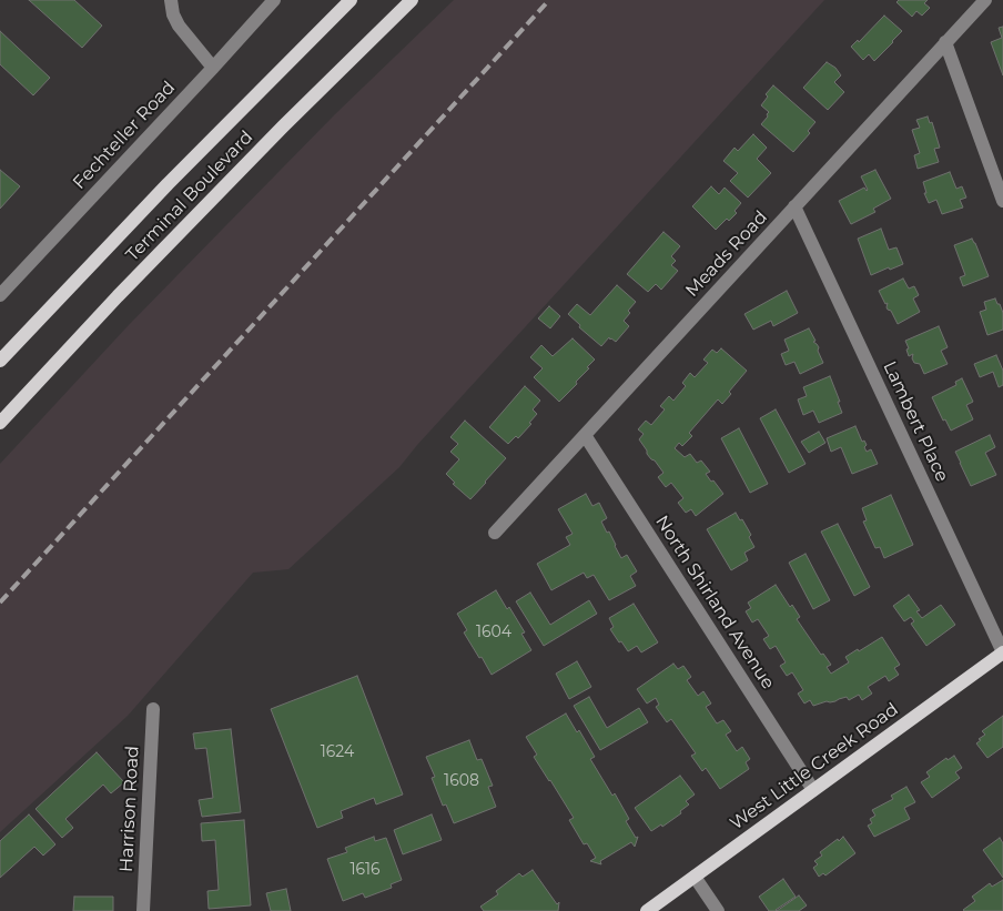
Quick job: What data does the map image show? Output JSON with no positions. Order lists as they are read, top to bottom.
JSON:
{
  "streets": {
    "main road": ["Terminal Boulevard", "West Little Creek Road"],
    "street": [
      "Fechteller Road",
      "Meads Road",
      "Lambert Place",
      "North Shirland Avenue",
      "Harrison Road"
    ]
  },
  "crossings": [
    ["Meads Road", "Lambert Place"],
    ["Meads Road", "North Shirland Avenue"],
    ["Lambert Place", "West Little Creek Road"],
    ["North Shirland Avenue", "West Little Creek Road"]
  ],
  "house_numbers": [
    "1604",
    "1624",
    "1608",
    "1616"
  ]
}
